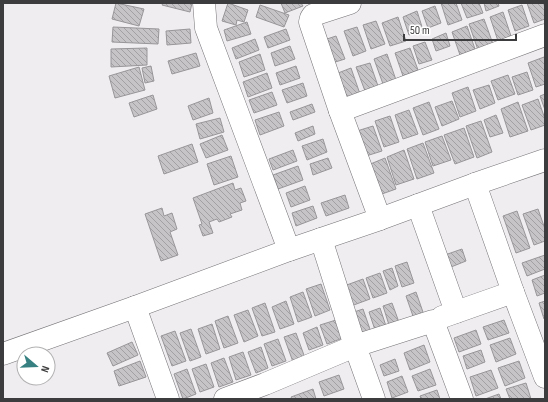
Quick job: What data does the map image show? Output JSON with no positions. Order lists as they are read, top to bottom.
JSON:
{
  "scale_bar": "50 m",
  "north": "right"
}
